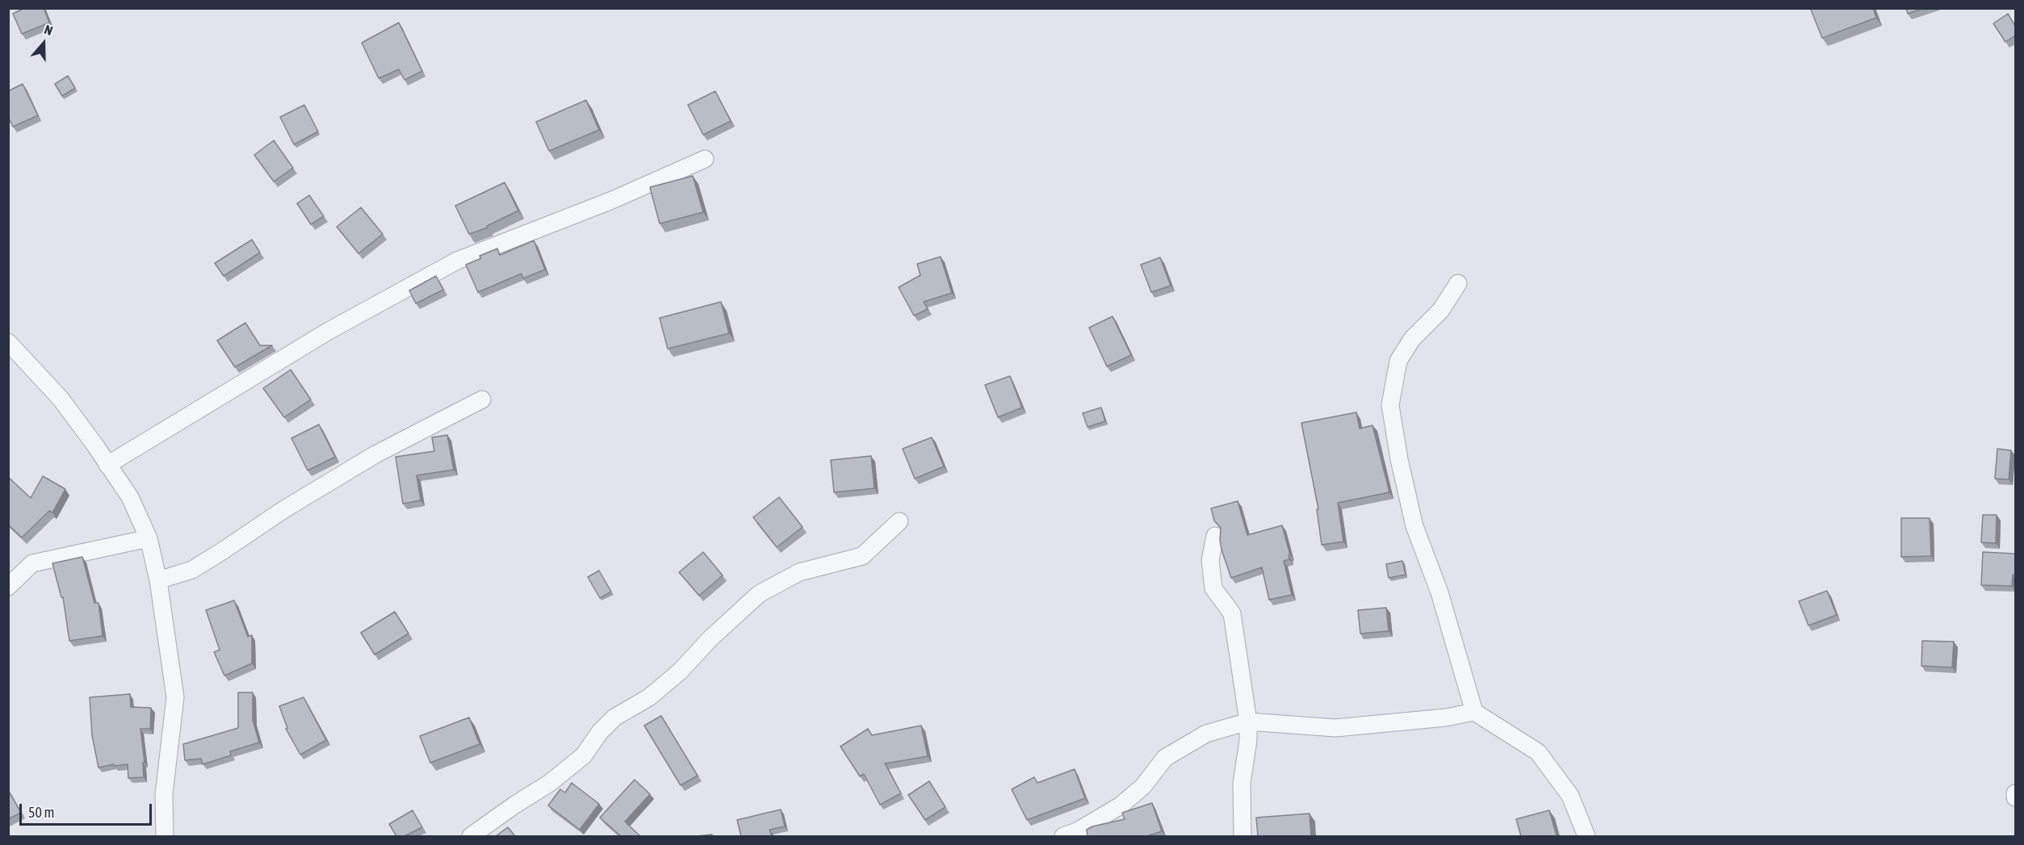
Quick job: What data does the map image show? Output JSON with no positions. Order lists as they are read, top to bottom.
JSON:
{
  "scale_bar": "50 m",
  "north": "top"
}
